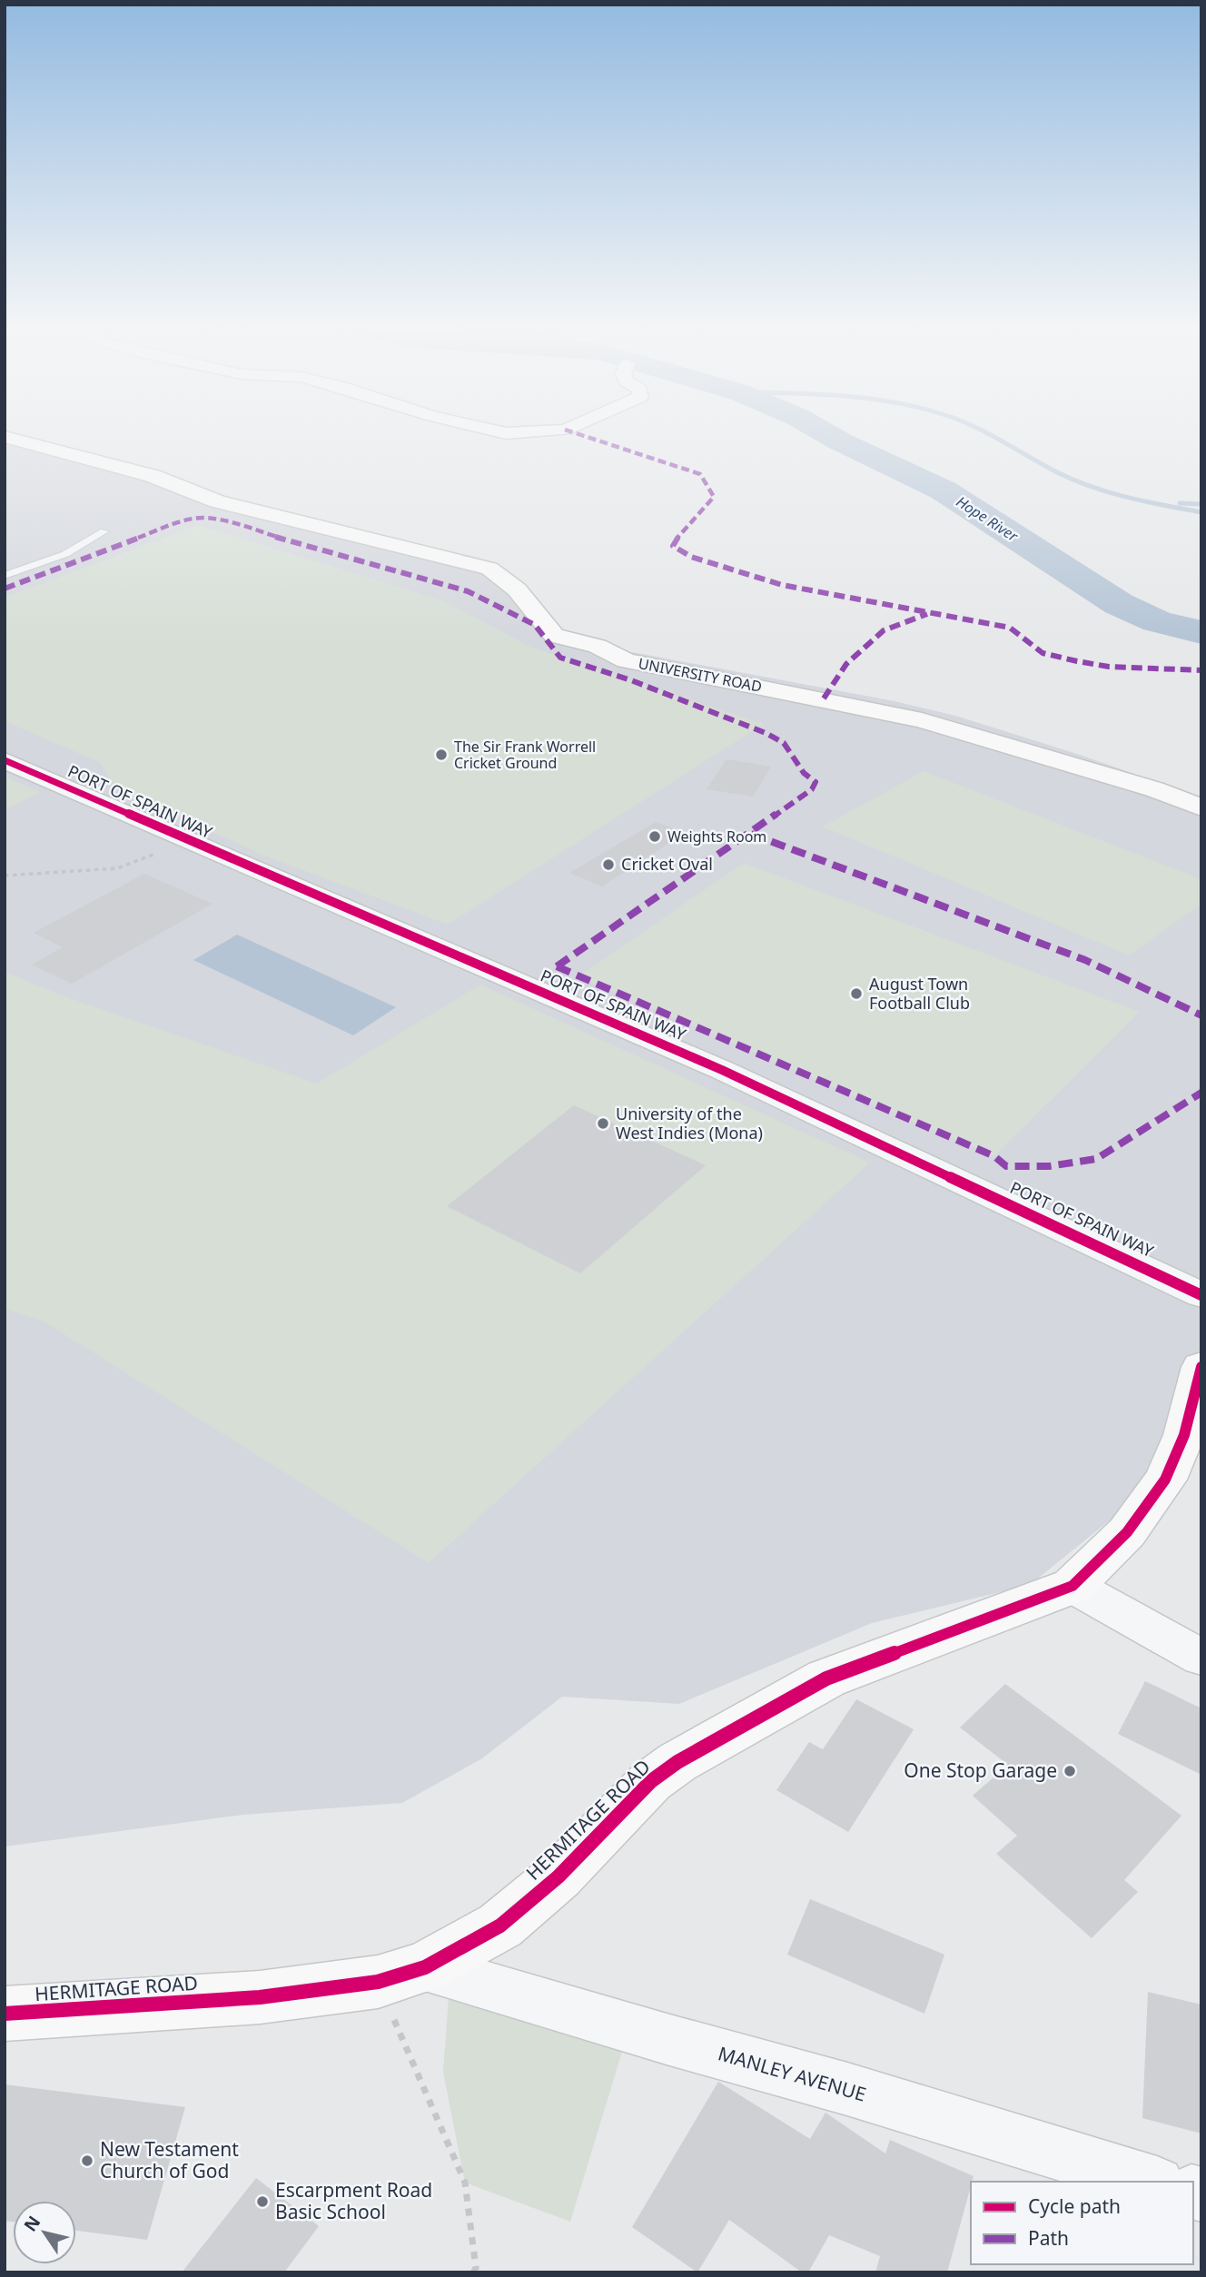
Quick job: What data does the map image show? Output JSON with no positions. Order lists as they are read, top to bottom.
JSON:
{
  "streets": {
    "street": [
      "UNIVERSITY ROAD",
      "PORT OF SPAIN WAY",
      "HERMITAGE ROAD",
      "MANLEY AVENUE"
    ]
  },
  "crossings": [
    ["HERMITAGE ROAD", "MANLEY AVENUE"]
  ],
  "water": ["Hope River"],
  "places": [
    "The Sir Frank Worrell Cricket Ground",
    "Weights Room",
    "Cricket Oval",
    "August Town Football Club",
    "University of the West Indies (Mona)",
    "One Stop Garage",
    "New Testament Church of God",
    "Escarpment Road Basic School"
  ],
  "legend": ["Cycle path", "Path"],
  "north": "top left"
}
